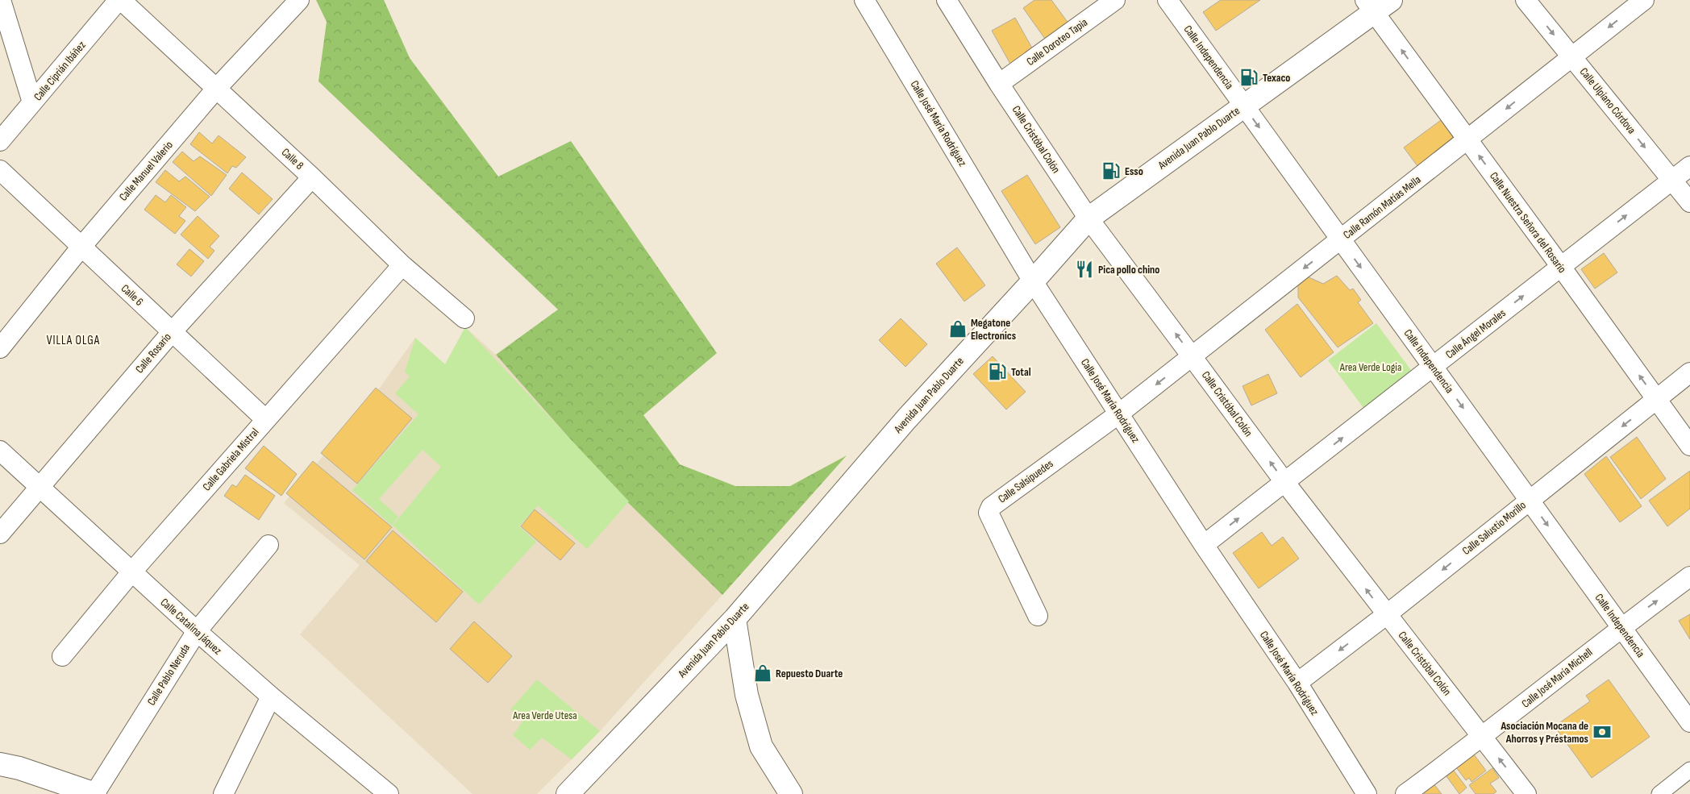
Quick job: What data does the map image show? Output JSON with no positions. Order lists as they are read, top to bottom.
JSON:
{
  "streets": {
    "main road": ["Avenida Juan Pablo Duarte"],
    "street": [
      "Calle Doroteo Tapia",
      "Calle Independencia",
      "Calle Ciprián Ibáñez",
      "Calle Ulpiano Córdova",
      "Calle José María Rodríguez",
      "Calle Cristóbal Colón",
      "Calle 8",
      "Calle Manuel Valerio",
      "Calle Ramón Matías Mella",
      "Calle Nuestra Señora del Rosario",
      "Calle 6",
      "Calle Ángel Morales",
      "Calle Rosario",
      "Calle Gabriela Mistral",
      "Calle Salsipuedes",
      "Calle Salustio Morillo",
      "Calle Catalina Jáquez",
      "Calle Pablo Neruda",
      "Calle José María Michell"
    ]
  },
  "crossings": [
    ["Calle Doroteo Tapia", "Calle Cristóbal Colón"],
    ["Calle Independencia", "Avenida Juan Pablo Duarte"],
    ["Calle Independencia", "Calle Ramón Matías Mella"],
    ["Calle Independencia", "Calle Ángel Morales"],
    ["Calle Independencia", "Calle Salustio Morillo"],
    ["Calle Independencia", "Calle José María Michell"],
    ["Calle Ciprián Ibáñez", "Calle 8"],
    ["Calle Ulpiano Córdova", "Calle Ramón Matías Mella"],
    ["Calle Ulpiano Córdova", "Calle Ángel Morales"],
    ["Calle José María Rodríguez", "Avenida Juan Pablo Duarte"],
    ["Calle José María Rodríguez", "Calle Ramón Matías Mella"],
    ["Calle José María Rodríguez", "Calle Ángel Morales"],
    ["Calle José María Rodríguez", "Calle Salsipuedes"],
    ["Calle José María Rodríguez", "Calle Salustio Morillo"],
    ["Avenida Juan Pablo Duarte", "Calle Cristóbal Colón"],
    ["Avenida Juan Pablo Duarte", "Calle Nuestra Señora del Rosario"],
    ["Calle Cristóbal Colón", "Calle Ramón Matías Mella"],
    ["Calle Cristóbal Colón", "Calle Ángel Morales"],
    ["Calle Cristóbal Colón", "Calle Salustio Morillo"],
    ["Calle Cristóbal Colón", "Calle José María Michell"],
    ["Calle 8", "Calle Manuel Valerio"],
    ["Calle 8", "Calle Rosario"],
    ["Calle 8", "Calle Gabriela Mistral"],
    ["Calle Manuel Valerio", "Calle 6"],
    ["Calle Ramón Matías Mella", "Calle Nuestra Señora del Rosario"],
    ["Calle Ramón Matías Mella", "Calle Salsipuedes"],
    ["Calle Nuestra Señora del Rosario", "Calle Ángel Morales"],
    ["Calle Nuestra Señora del Rosario", "Calle Salustio Morillo"],
    ["Calle 6", "Calle Rosario"],
    ["Calle 6", "Calle Gabriela Mistral"],
    ["Calle Rosario", "Calle Catalina Jáquez"],
    ["Calle Gabriela Mistral", "Calle Catalina Jáquez"],
    ["Calle Catalina Jáquez", "Calle Pablo Neruda"]
  ],
  "one_way": [
    "Calle Independencia",
    "Calle Ulpiano Córdova",
    "Calle Cristóbal Colón",
    "Calle Ramón Matías Mella",
    "Calle Nuestra Señora del Rosario",
    "Calle Ángel Morales",
    "Calle Salustio Morillo"
  ],
  "districts": ["VILLA OLGA"],
  "parks": ["Area Verde Logia", "Area Verde Utesa"],
  "places": {
    "fuel station": ["Texaco", "Esso", "Total"],
    "restaurant": ["Pica pollo chino"],
    "shop": ["Megatone Electronics", "Repuesto Duarte"],
    "bank": ["Asociación Mocana de Ahorros y Préstamos"]
  }
}
